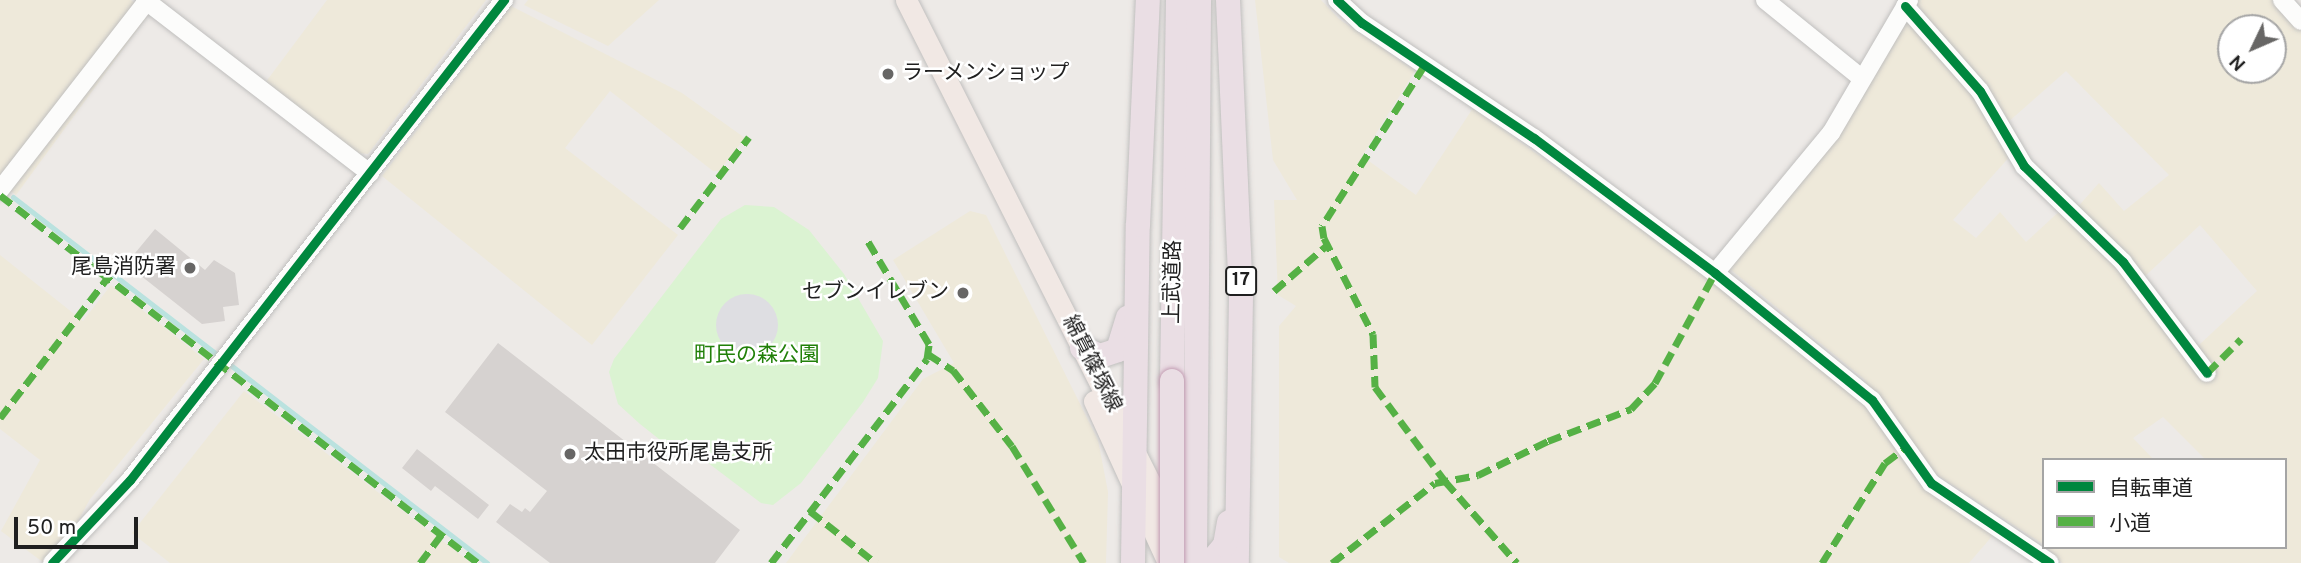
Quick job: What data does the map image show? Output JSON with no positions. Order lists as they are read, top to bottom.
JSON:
{
  "streets": {
    "highway": ["17", "上武道路"],
    "main road": ["綿貫篠塚線"]
  },
  "crossings": [
    ["上武道路", "綿貫篠塚線"]
  ],
  "parks": ["町民の森公園"],
  "places": [
    "ラーメンショップ",
    "尾島消防署",
    "セブンイレブン",
    "太田市役所尾島支所"
  ],
  "legend": ["自転車道", "小道"],
  "scale_bar": "50 m",
  "north": "bottom left"
}
